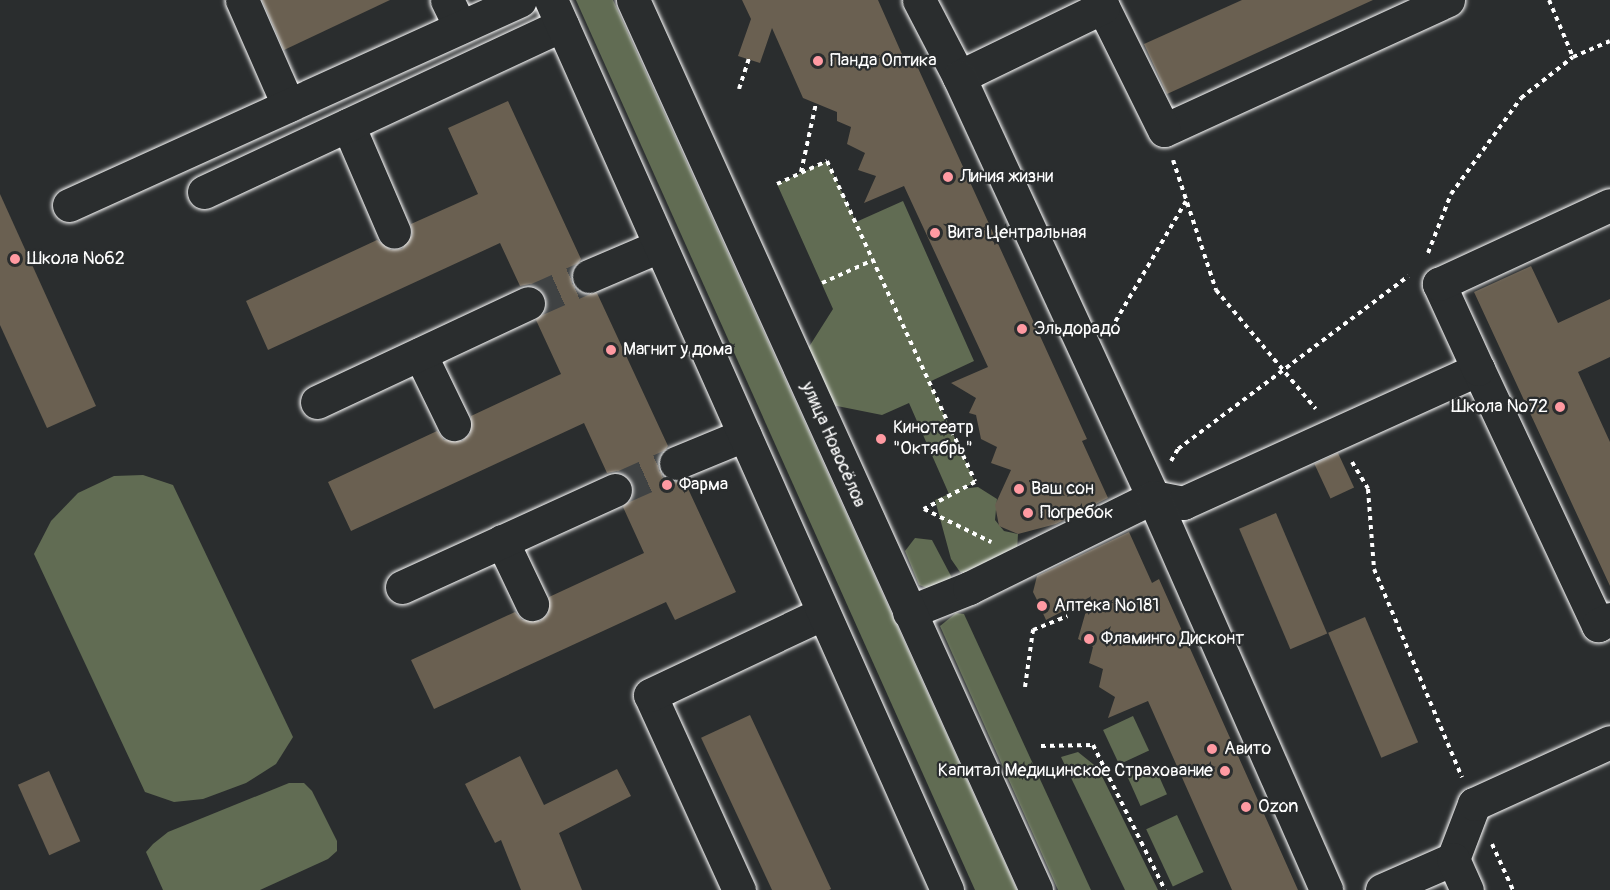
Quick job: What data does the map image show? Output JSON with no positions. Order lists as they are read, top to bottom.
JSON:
{
  "streets": {
    "main road": ["улица Новосёлов"]
  },
  "places": [
    "Панда Оптика",
    "Линия жизни",
    "Вита Центральная",
    "Школа №62",
    "Эльдорадо",
    "Магнит у дома",
    "Школа №72",
    "Кинотеатр \"Октябрь\"",
    "Фарма",
    "Ваш сон",
    "Погребок",
    "Аптека №181",
    "Фламинго Дисконт",
    "Авито",
    "Капитал Медицинское Страхование",
    "Ozon"
  ]
}
